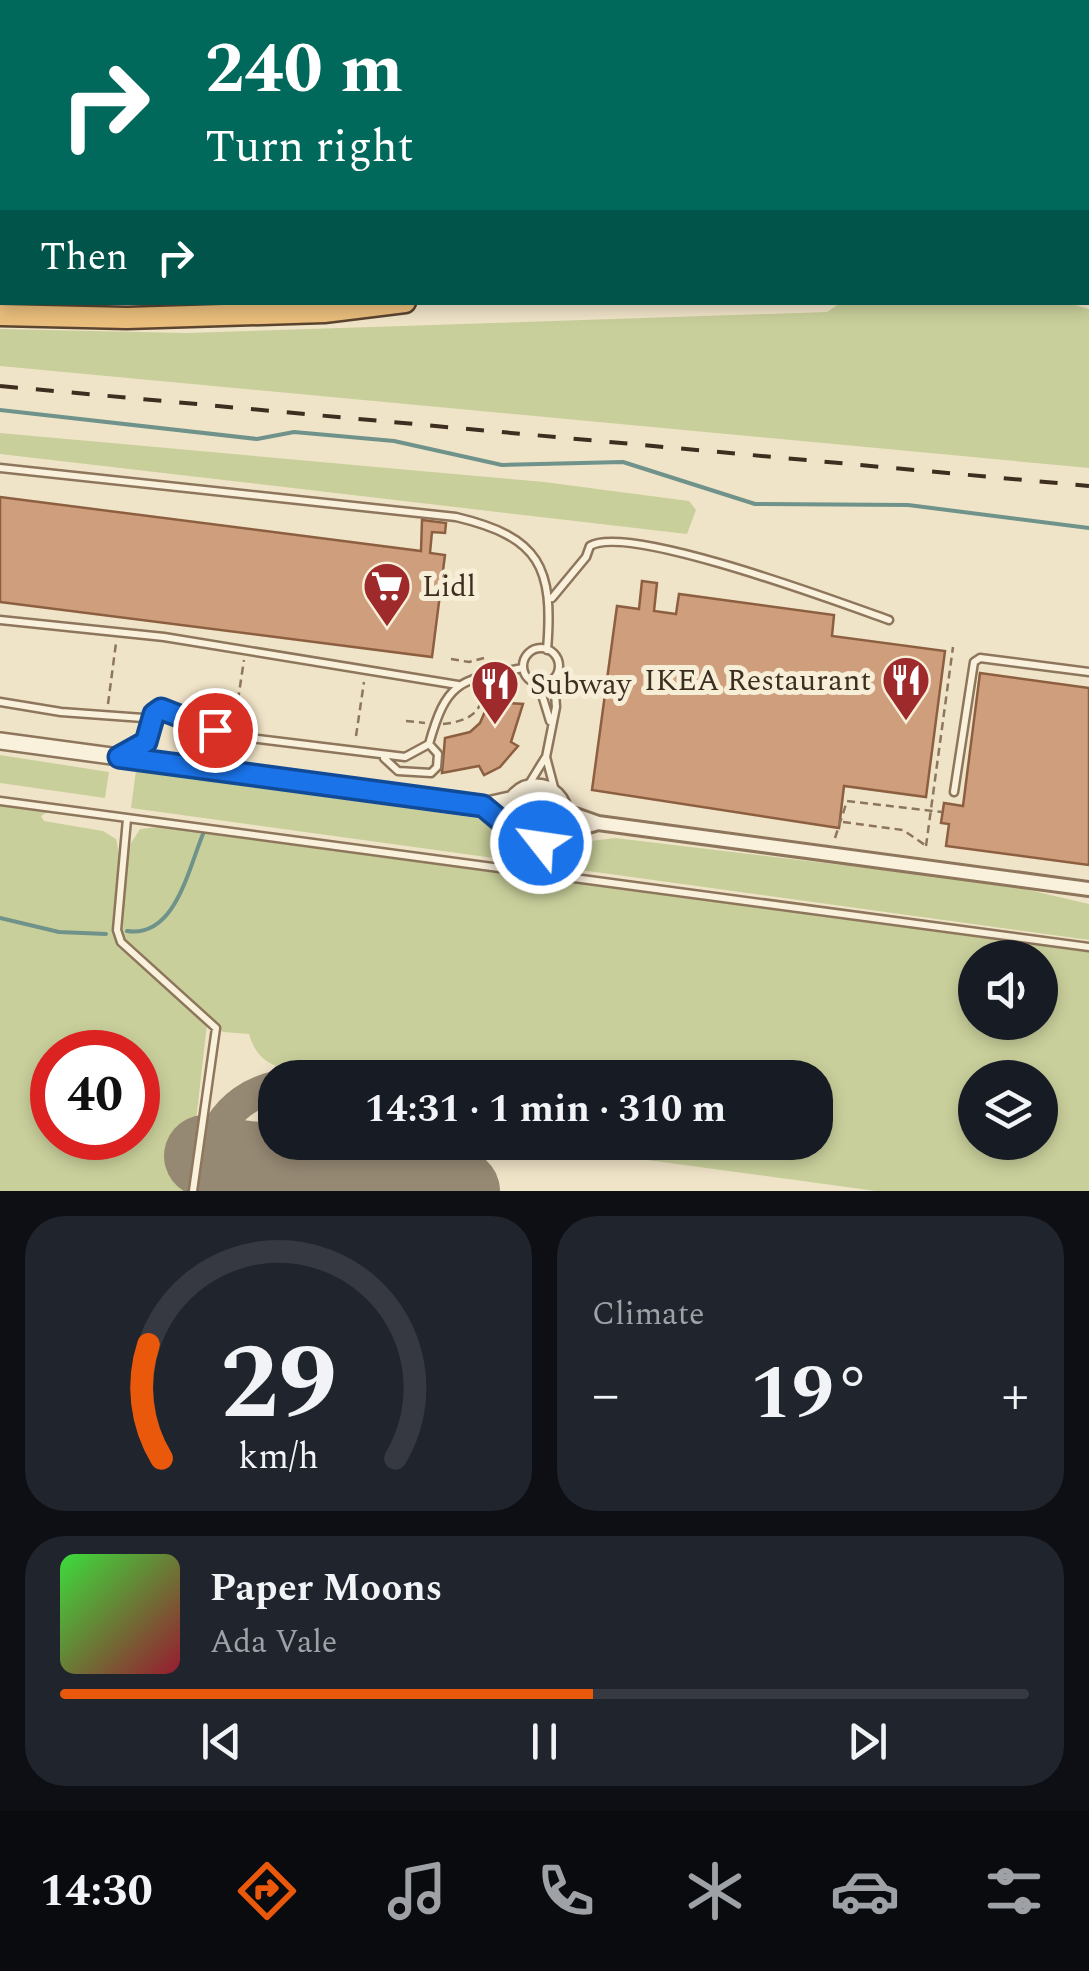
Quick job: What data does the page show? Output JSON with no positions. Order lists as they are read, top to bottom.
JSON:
{
  "places": {
    "supermarket": ["Lidl"],
    "restaurant": ["IKEA Restaurant", "Subway"]
  },
  "page": {
    "turn": ["240 m", "Turn right"],
    "then": "Then",
    "limit": "40",
    "trip": "14:31 · 1 min · 310 m",
    "tile": "Climate",
    "heat": ["−", "19°", "+"],
    "song": ["Paper Moons", "Ada Vale"],
    "tabs": "14:30",
    "gauge": ["29", "km/h"]
  }
}
